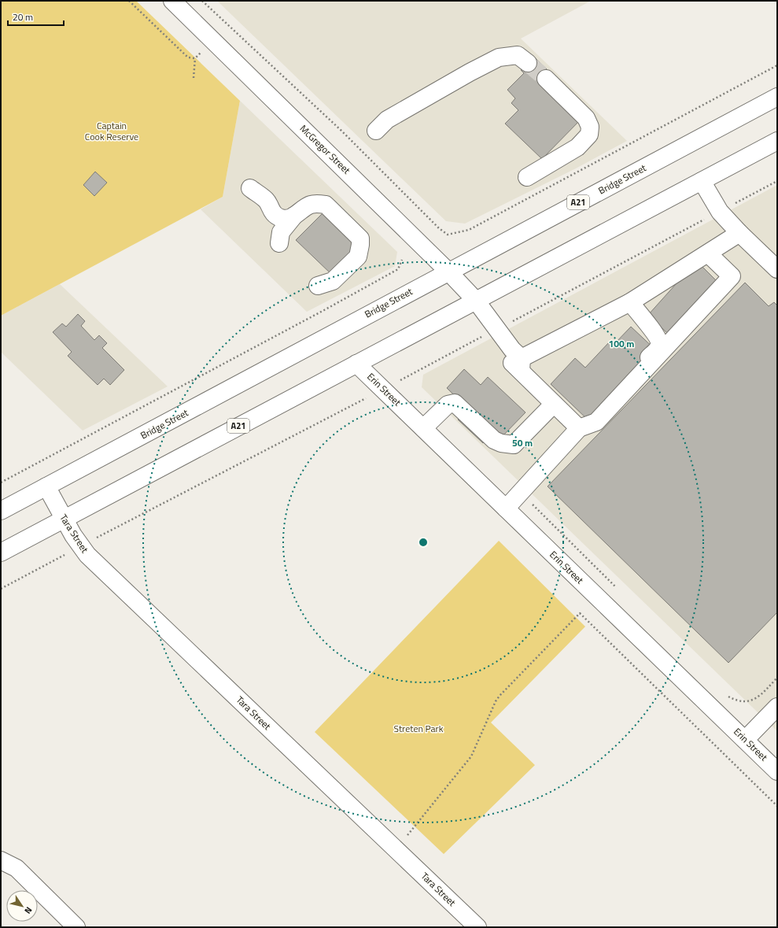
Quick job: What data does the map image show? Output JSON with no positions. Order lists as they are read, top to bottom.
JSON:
{
  "streets": {
    "main road": [
      "McGregor Street",
      "Bridge Street",
      "A21",
      "Erin Street",
      "Tara Street"
    ]
  },
  "crossings": [
    ["McGregor Street", "Bridge Street"],
    ["McGregor Street", "A21"],
    ["Bridge Street", "Tara Street"],
    ["A21", "Erin Street"],
    ["A21", "Tara Street"]
  ],
  "parks": ["Captain Cook Reserve", "Streten Park"],
  "scale_bar": "20 m",
  "north": "bottom right",
  "rings": ["100 m", "50 m"]
}
